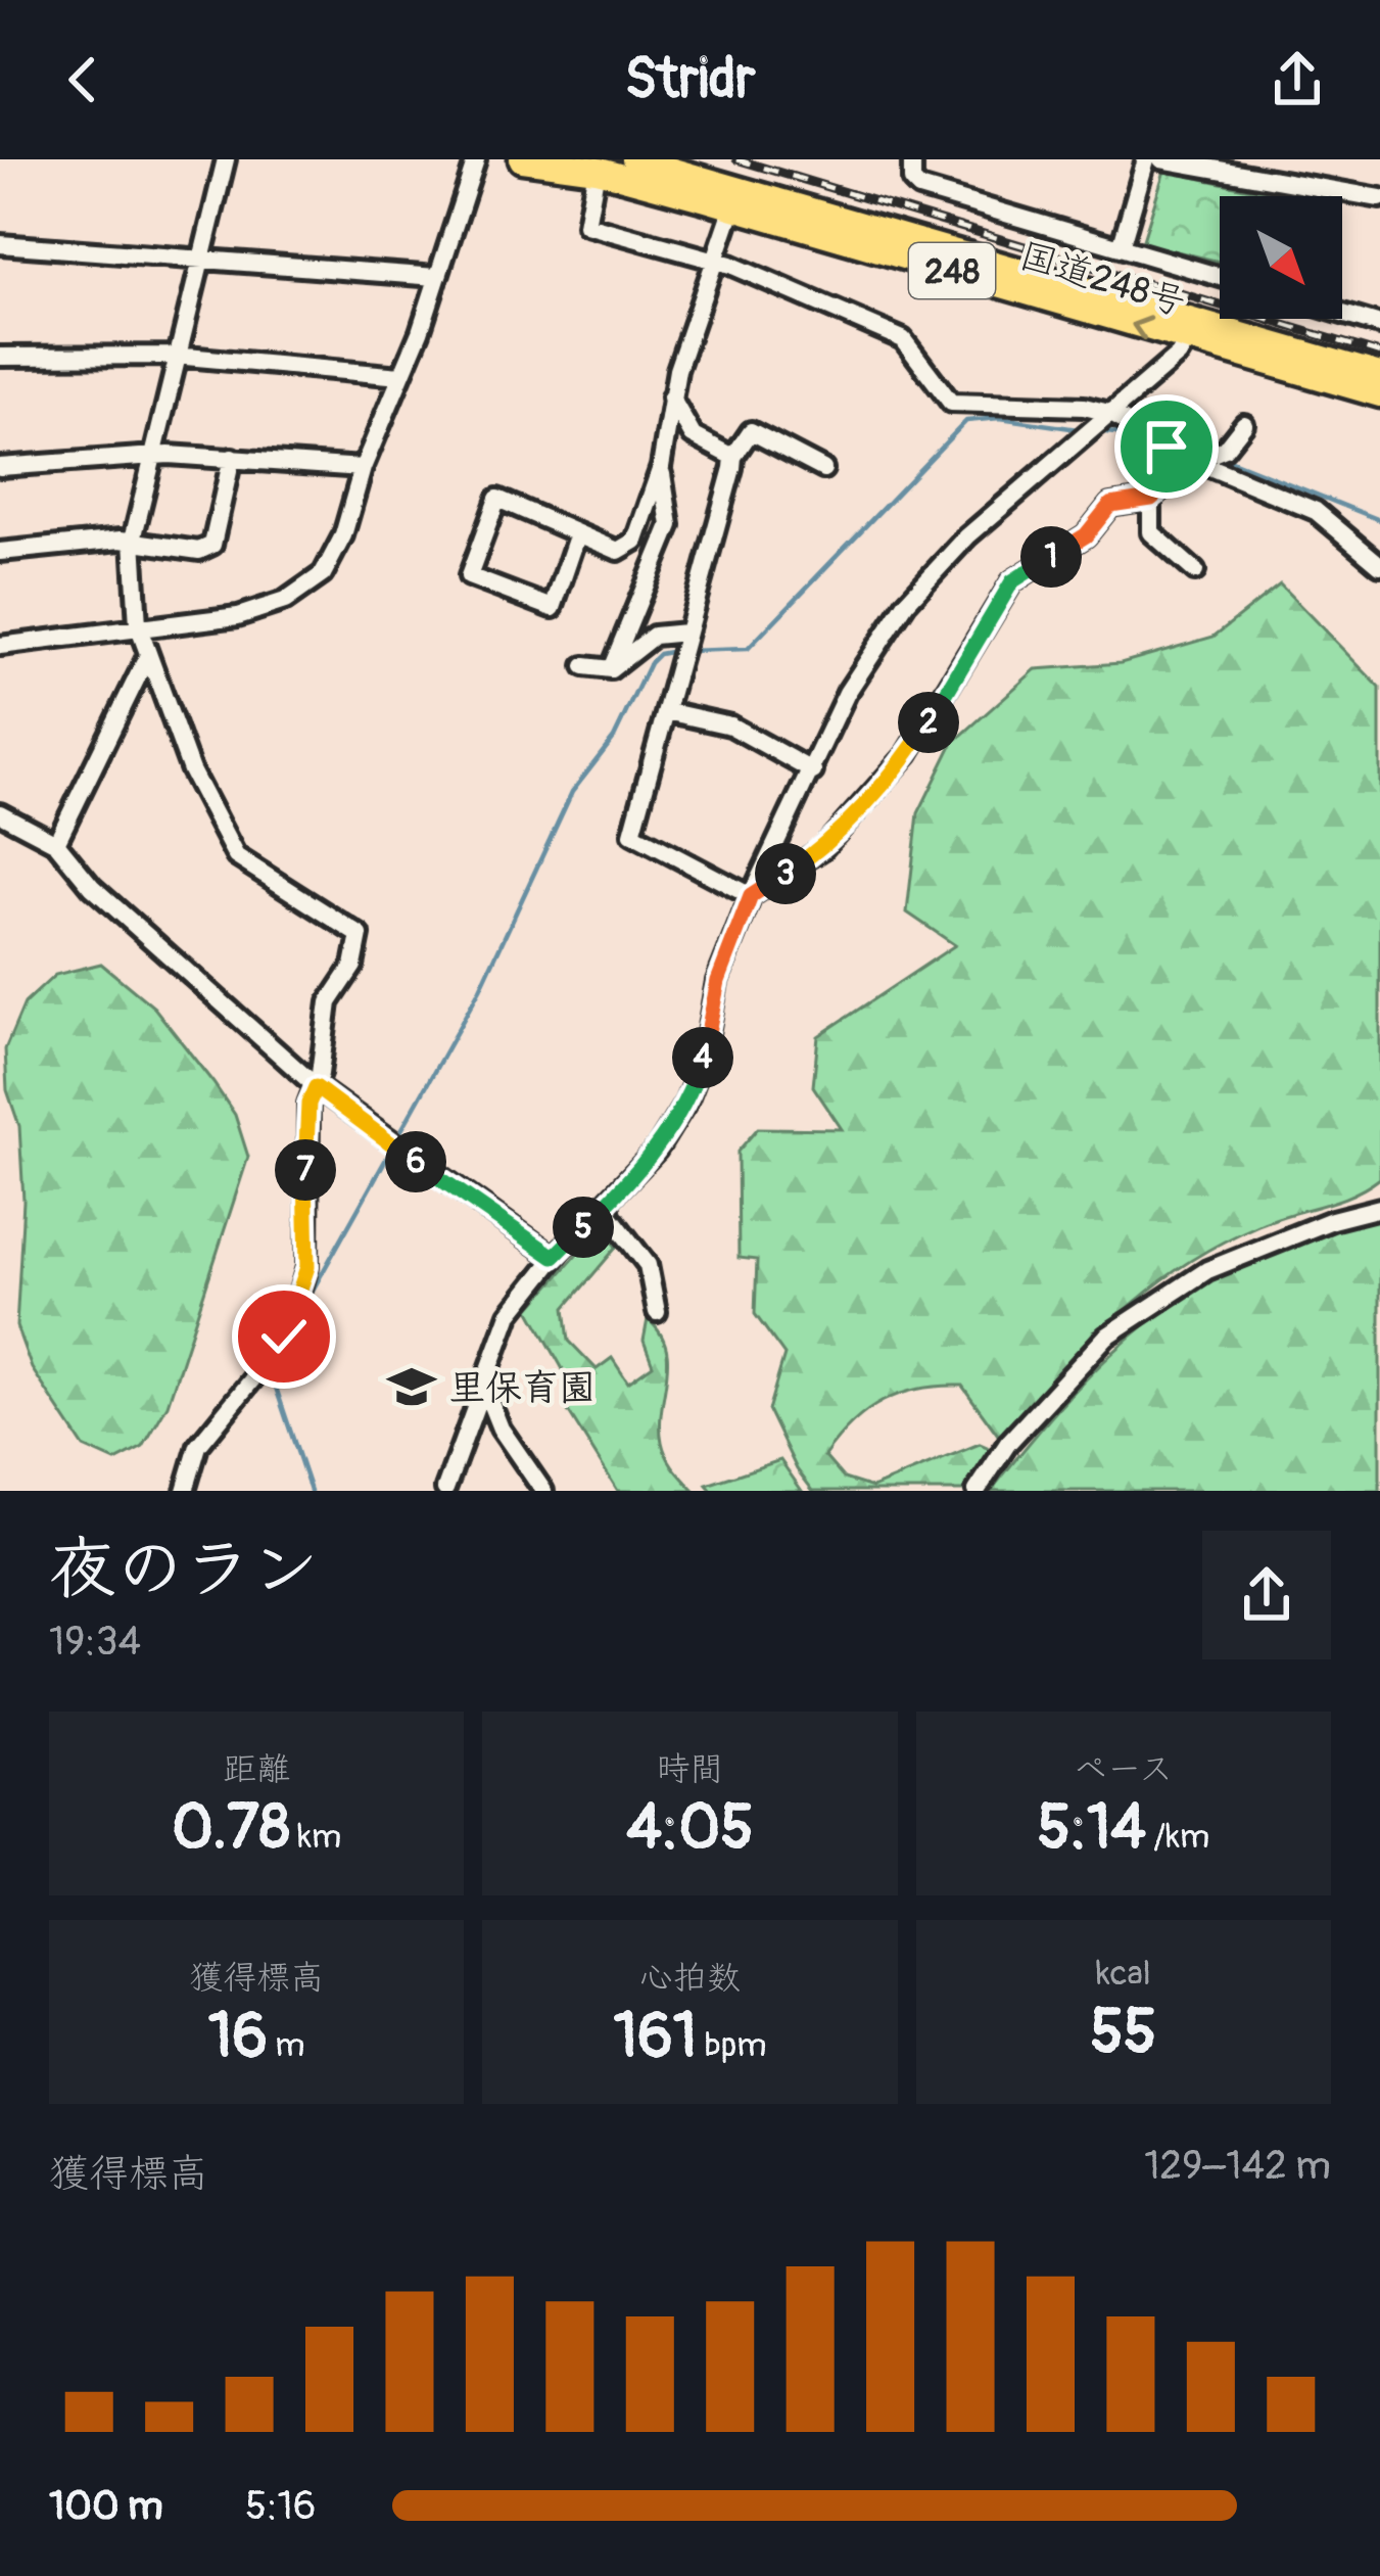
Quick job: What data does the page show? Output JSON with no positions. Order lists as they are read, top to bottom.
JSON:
{
  "streets": {
    "highway": ["248", "国道248号"]
  },
  "places": {
    "school or university": ["里保育園"]
  },
  "north": "bottom right",
  "page": {
    "header": "Stridr",
    "pins": [
      "1",
      "2",
      "3",
      "4",
      "6",
      "7",
      "5"
    ],
    "heading": ["夜のラン", "19:34"],
    "stats": [
      ["距離", "0.78 km"],
      ["時間", "4:05"],
      ["ペース", "5:14 /km"],
      ["獲得標高", "16 m"],
      ["心拍数", "161 bpm"],
      ["kcal", "55"]
    ],
    "chart": ["獲得標高", "129–142 m"],
    "list": [
      {
        "name": "100 m",
        "note": "5:16"
      }
    ]
  }
}
